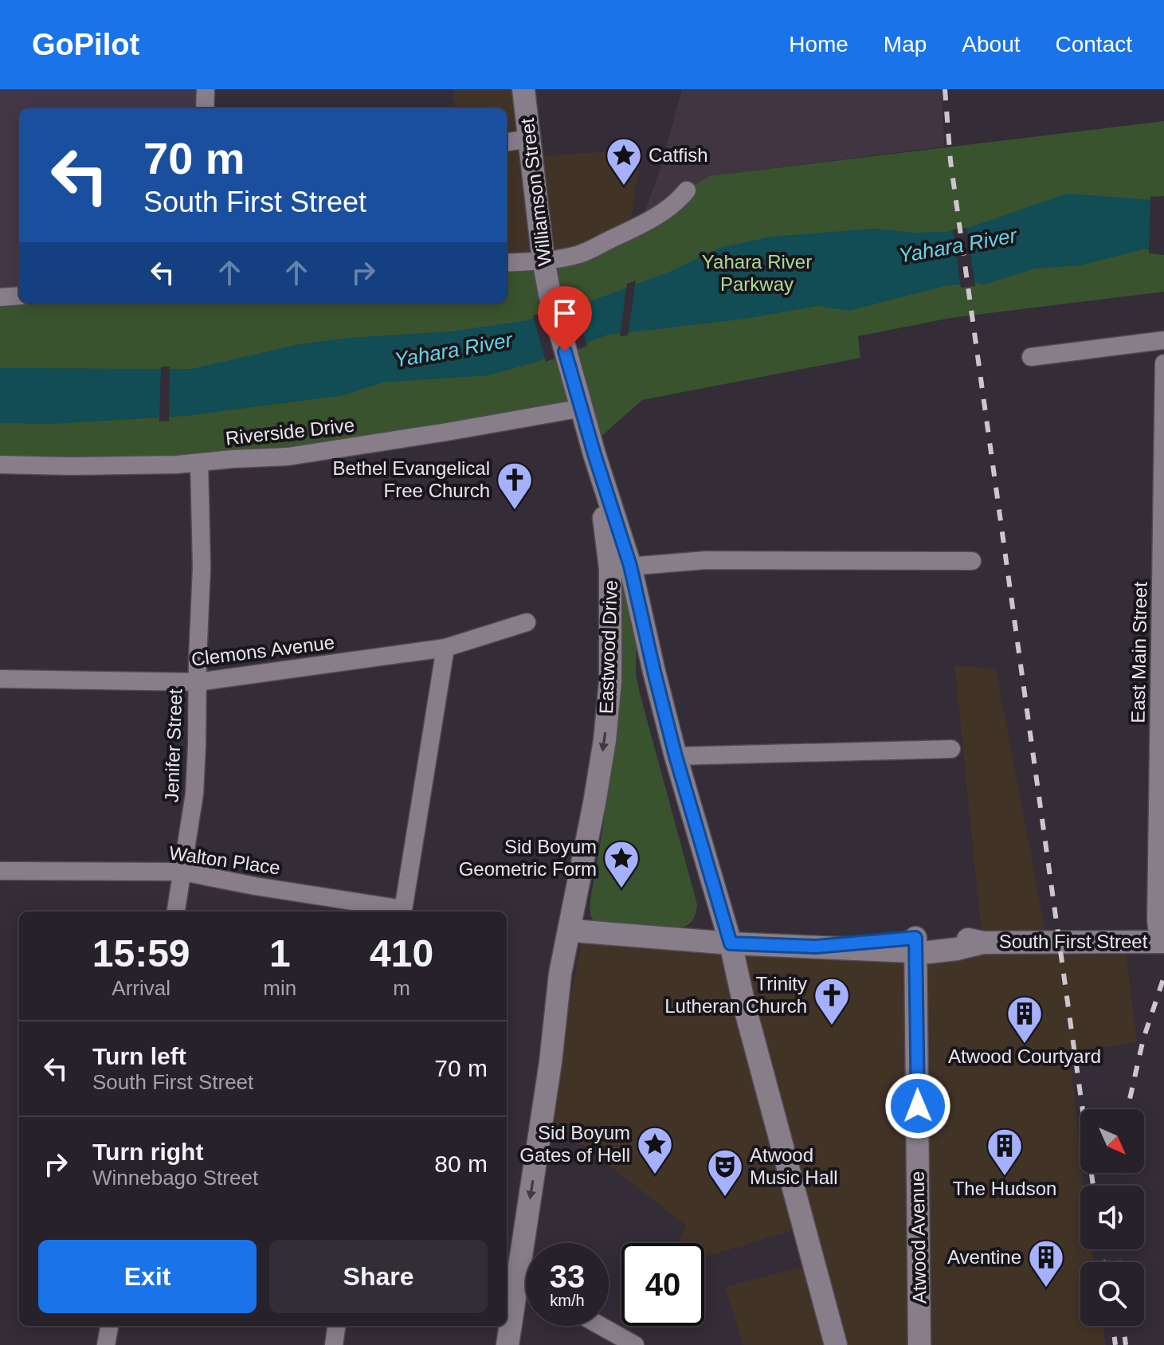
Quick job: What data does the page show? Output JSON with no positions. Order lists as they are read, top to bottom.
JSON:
{
  "streets": {
    "street": [
      "Williamson Street",
      "Riverside Drive",
      "Eastwood Drive",
      "Clemons Avenue",
      "East Main Street",
      "Jenifer Street",
      "Walton Place",
      "South First Street",
      "Atwood Avenue"
    ]
  },
  "crossings": [
    ["Williamson Street", "Eastwood Drive"],
    ["Riverside Drive", "Eastwood Drive"],
    ["Riverside Drive", "Jenifer Street"],
    ["Eastwood Drive", "South First Street"],
    ["Clemons Avenue", "Jenifer Street"],
    ["East Main Street", "South First Street"],
    ["Jenifer Street", "Walton Place"],
    ["South First Street", "Atwood Avenue"]
  ],
  "water": ["Yahara River"],
  "parks": ["Yahara River Parkway"],
  "places": {
    "place": ["Catfish", "Sid Boyum Geometric Form", "Sid Boyum Gates of Hell"],
    "church": ["Bethel Evangelical Free Church", "Trinity Lutheran Church"],
    "building": ["Atwood Courtyard", "The Hudson", "Aventine"],
    "theatre": ["Atwood Music Hall"]
  },
  "north": "bottom right",
  "page": {
    "header": "GoPilot",
    "nav": [
      "Home",
      "Map",
      "About",
      "Contact"
    ],
    "turn": ["70 m", "South First Street"],
    "eta": [
      "15:59",
      "Arrival",
      "1",
      "min",
      "410",
      "m"
    ],
    "list": [
      {
        "name": "Turn left",
        "note": "South First Street",
        "value": "70 m"
      },
      {
        "name": "Turn right",
        "note": "Winnebago Street",
        "value": "80 m"
      }
    ],
    "buttons": ["Exit", "Share"],
    "speed": "33 km/h",
    "limit": "40"
  }
}
